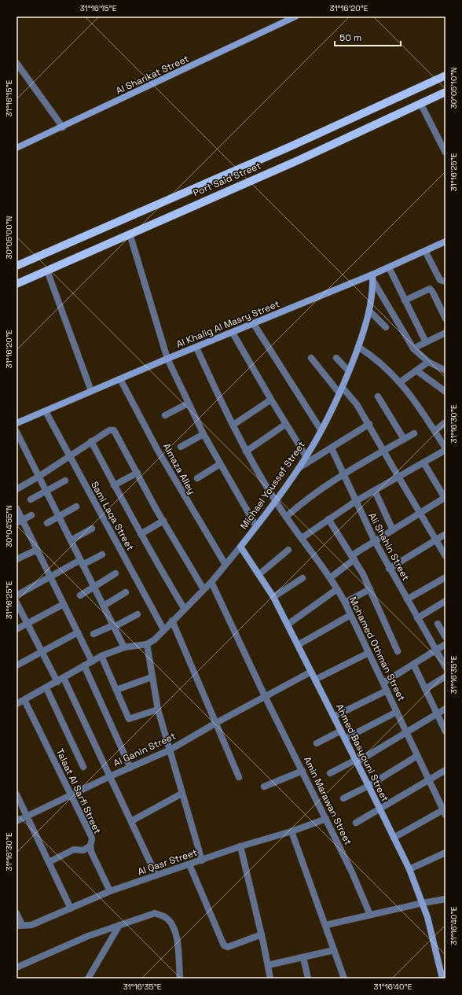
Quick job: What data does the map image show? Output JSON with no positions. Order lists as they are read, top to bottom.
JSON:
{
  "streets": {
    "main road": ["Port Said Street"],
    "street": [
      "Al Sharikat Street",
      "Al Khalig Al Masry Street",
      "Almaza Alley",
      "Michael Youssef Street",
      "Sami Laqa Street",
      "Ali Shahin Street",
      "Mohamed Othman Street",
      "Al Ganin Street",
      "Ahmed Basyouni Street",
      "Talaat Al Sarfi Street",
      "Amin Marawan Street",
      "Al Qasr Street"
    ]
  },
  "crossings": [
    ["Al Khalig Al Masry Street", "Almaza Alley"],
    ["Al Khalig Al Masry Street", "Michael Youssef Street"],
    ["Al Khalig Al Masry Street", "Sami Laqa Street"],
    ["Al Khalig Al Masry Street", "Mohamed Othman Street"],
    ["Almaza Alley", "Michael Youssef Street"],
    ["Michael Youssef Street", "Sami Laqa Street"],
    ["Michael Youssef Street", "Mohamed Othman Street"],
    ["Michael Youssef Street", "Ahmed Basyouni Street"],
    ["Michael Youssef Street", "Amin Marawan Street"],
    ["Al Ganin Street", "Ahmed Basyouni Street"],
    ["Al Ganin Street", "Talaat Al Sarfi Street"],
    ["Al Ganin Street", "Amin Marawan Street"],
    ["Talaat Al Sarfi Street", "Al Qasr Street"],
    ["Amin Marawan Street", "Al Qasr Street"]
  ],
  "scale_bar": "50 m",
  "coordinates": [
    "31°16'15\"E",
    "31°16'20\"E",
    "30°05'10\"N",
    "31°16'25\"E",
    "30°05'00\"N",
    "31°16'30\"E",
    "30°04'55\"N",
    "31°16'35\"E",
    "31°16'40\"E"
  ]
}
